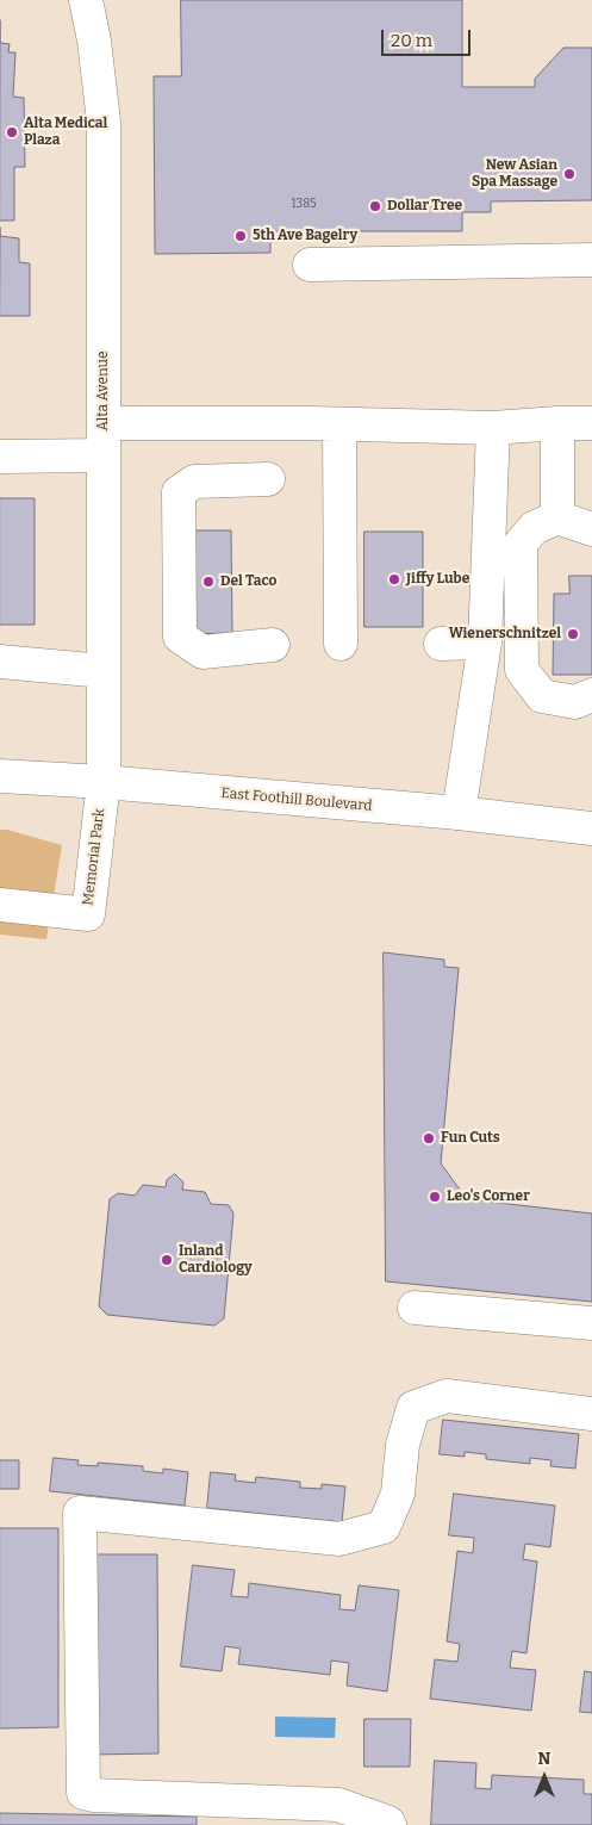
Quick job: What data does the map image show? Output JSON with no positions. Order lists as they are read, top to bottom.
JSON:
{
  "streets": {
    "street": ["Alta Avenue", "East Foothill Boulevard", "Memorial Park"]
  },
  "crossings": [
    ["Alta Avenue", "East Foothill Boulevard"],
    ["Alta Avenue", "Memorial Park"],
    ["East Foothill Boulevard", "Memorial Park"]
  ],
  "places": [
    "Alta Medical Plaza",
    "New Asian Spa Massage",
    "Dollar Tree",
    "5th Ave Bagelry",
    "Jiffy Lube",
    "Del Taco",
    "Wienerschnitzel",
    "Fun Cuts",
    "Leo's Corner",
    "Inland Cardiology"
  ],
  "house_numbers": ["1385"],
  "scale_bar": "20 m",
  "north": "top"
}
